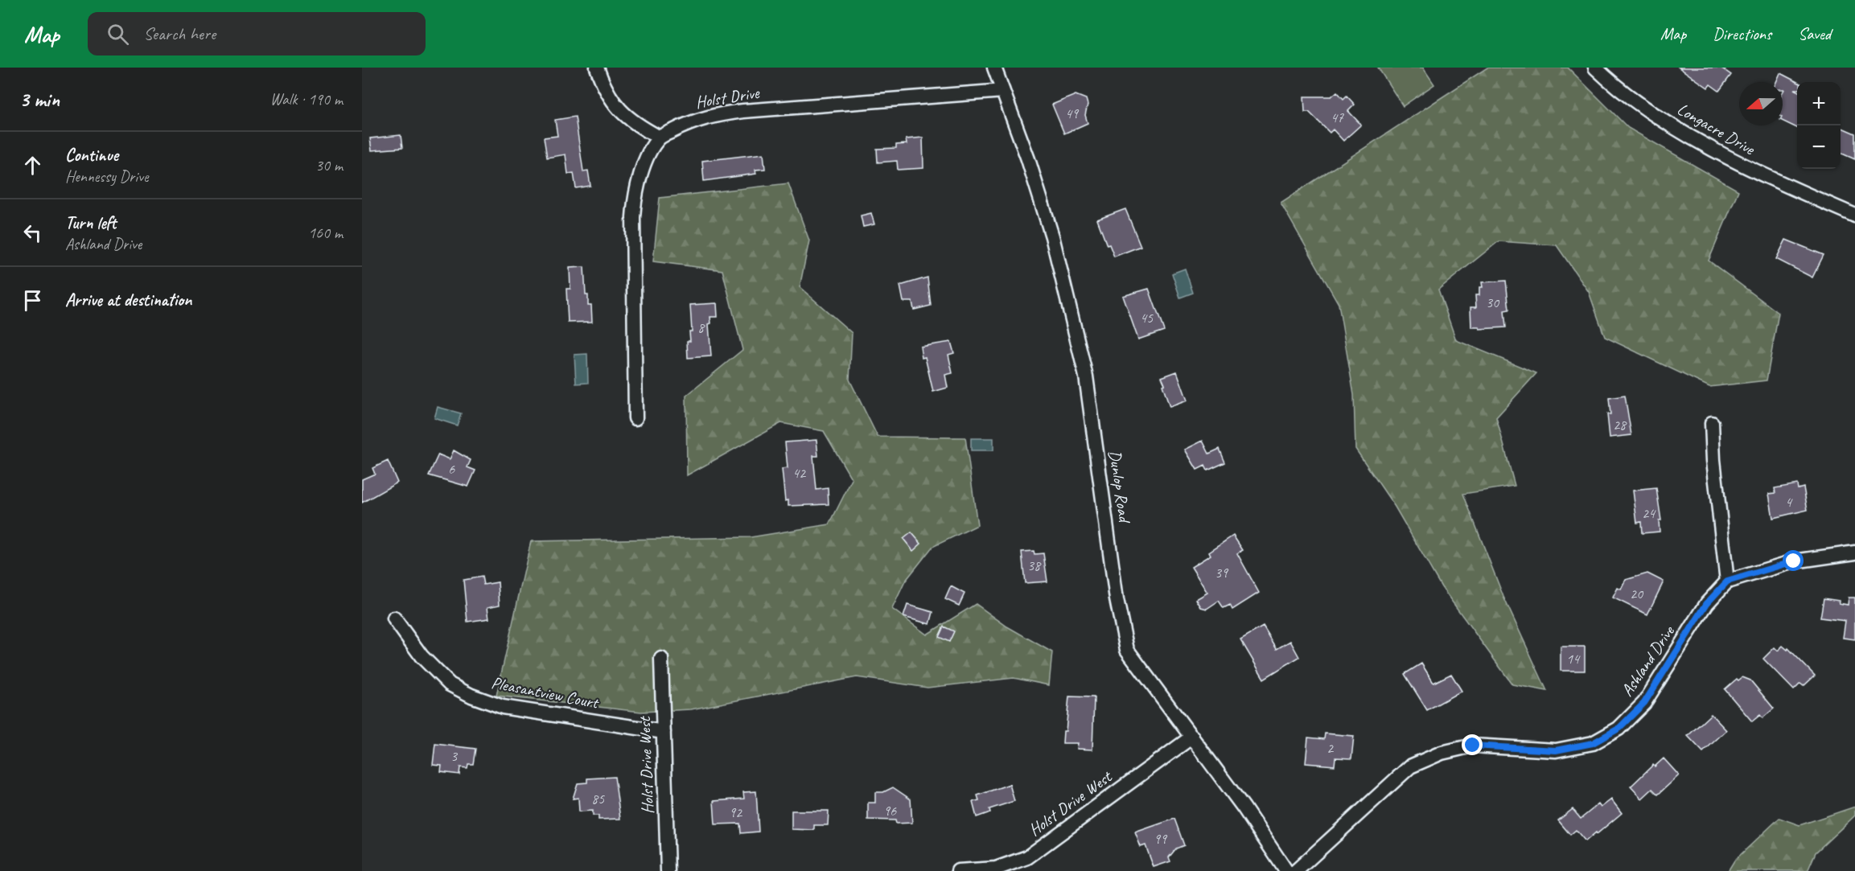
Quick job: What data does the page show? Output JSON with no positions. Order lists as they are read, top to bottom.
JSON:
{
  "streets": {
    "street": [
      "Holst Drive",
      "Longacre Drive",
      "Dunlop Road",
      "Ashland Drive",
      "Pleasantview Court",
      "Holst Drive West"
    ]
  },
  "crossings": [
    ["Holst Drive", "Dunlop Road"],
    ["Dunlop Road", "Holst Drive West"],
    ["Pleasantview Court", "Holst Drive West"]
  ],
  "house_numbers": [
    "49",
    "47",
    "30",
    "45",
    "8",
    "28",
    "6",
    "42",
    "4",
    "24",
    "38",
    "39",
    "20",
    "14",
    "2",
    "3",
    "85",
    "96",
    "92",
    "99"
  ],
  "north": "left",
  "page": {
    "header": "Map",
    "search": "Search here",
    "nav": ["Map", "Directions", "Saved"],
    "heading": ["3 min", "Walk · 190 m"],
    "map_buttons": ["+", "−"],
    "list": [
      ["Continue", "Hennessy Drive", "30 m"],
      ["Turn left", "Ashland Drive", "160 m"],
      "Arrive at destination"
    ]
  }
}
